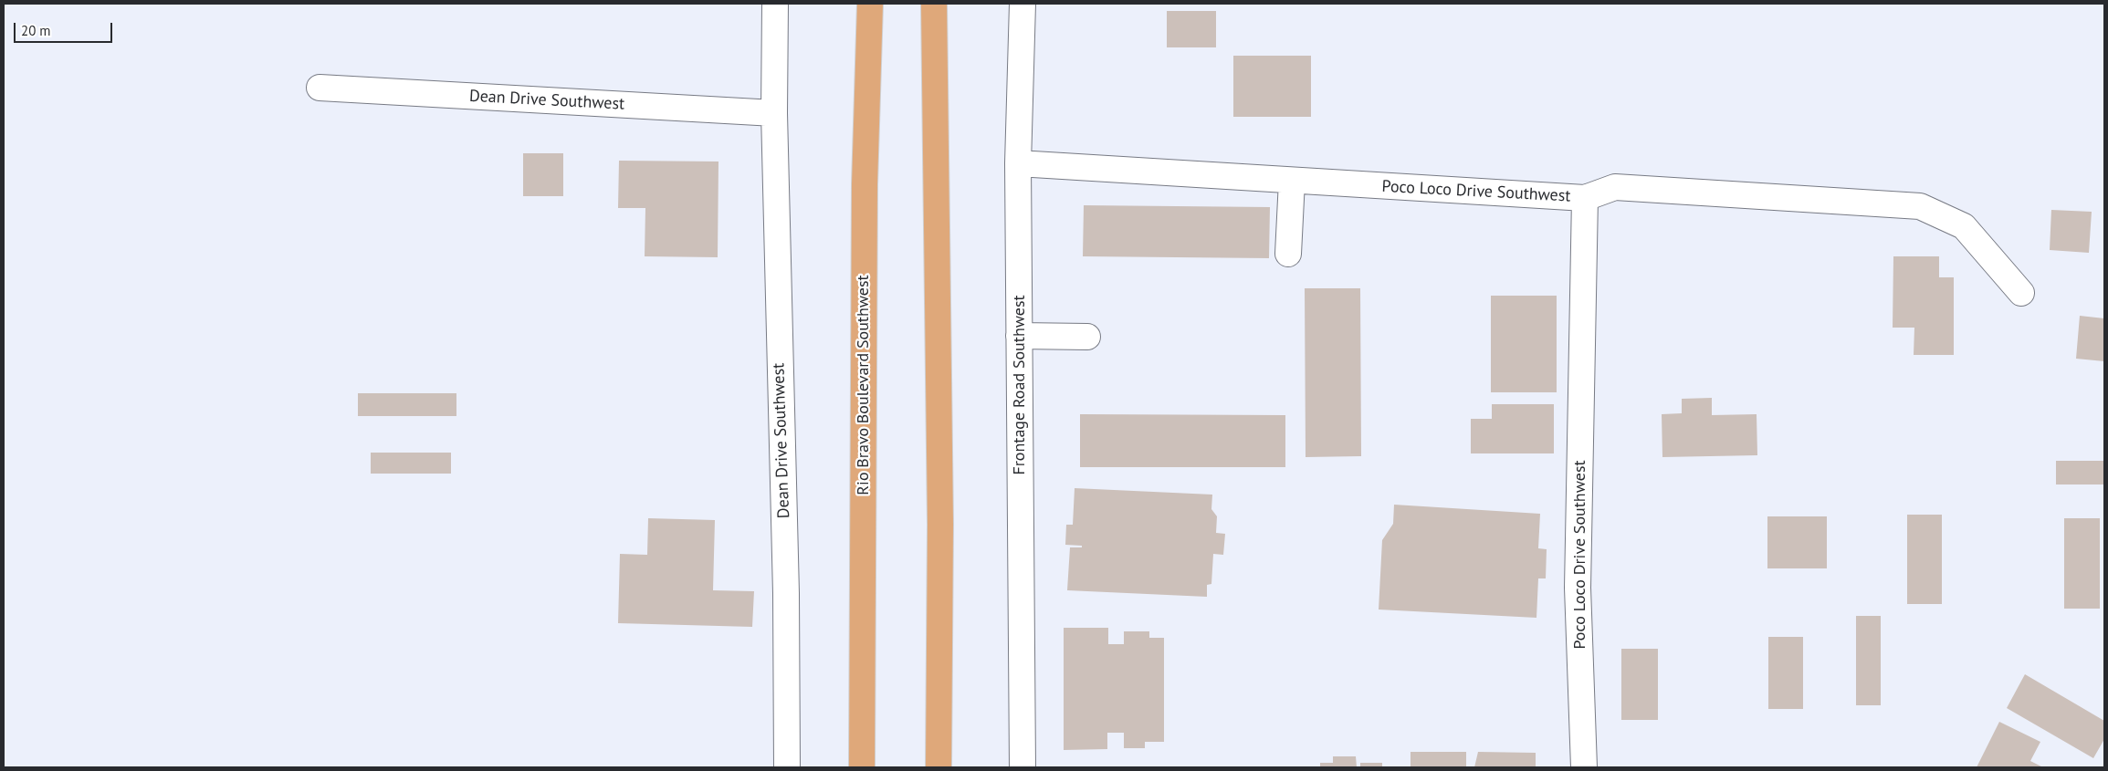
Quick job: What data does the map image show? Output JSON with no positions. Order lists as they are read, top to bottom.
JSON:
{
  "streets": {
    "main road": ["Rio Bravo Boulevard Southwest"],
    "street": ["Dean Drive Southwest", "Poco Loco Drive Southwest", "Frontage Road Southwest"]
  },
  "crossings": [
    ["Poco Loco Drive Southwest", "Frontage Road Southwest"]
  ],
  "scale_bar": "20 m"
}
